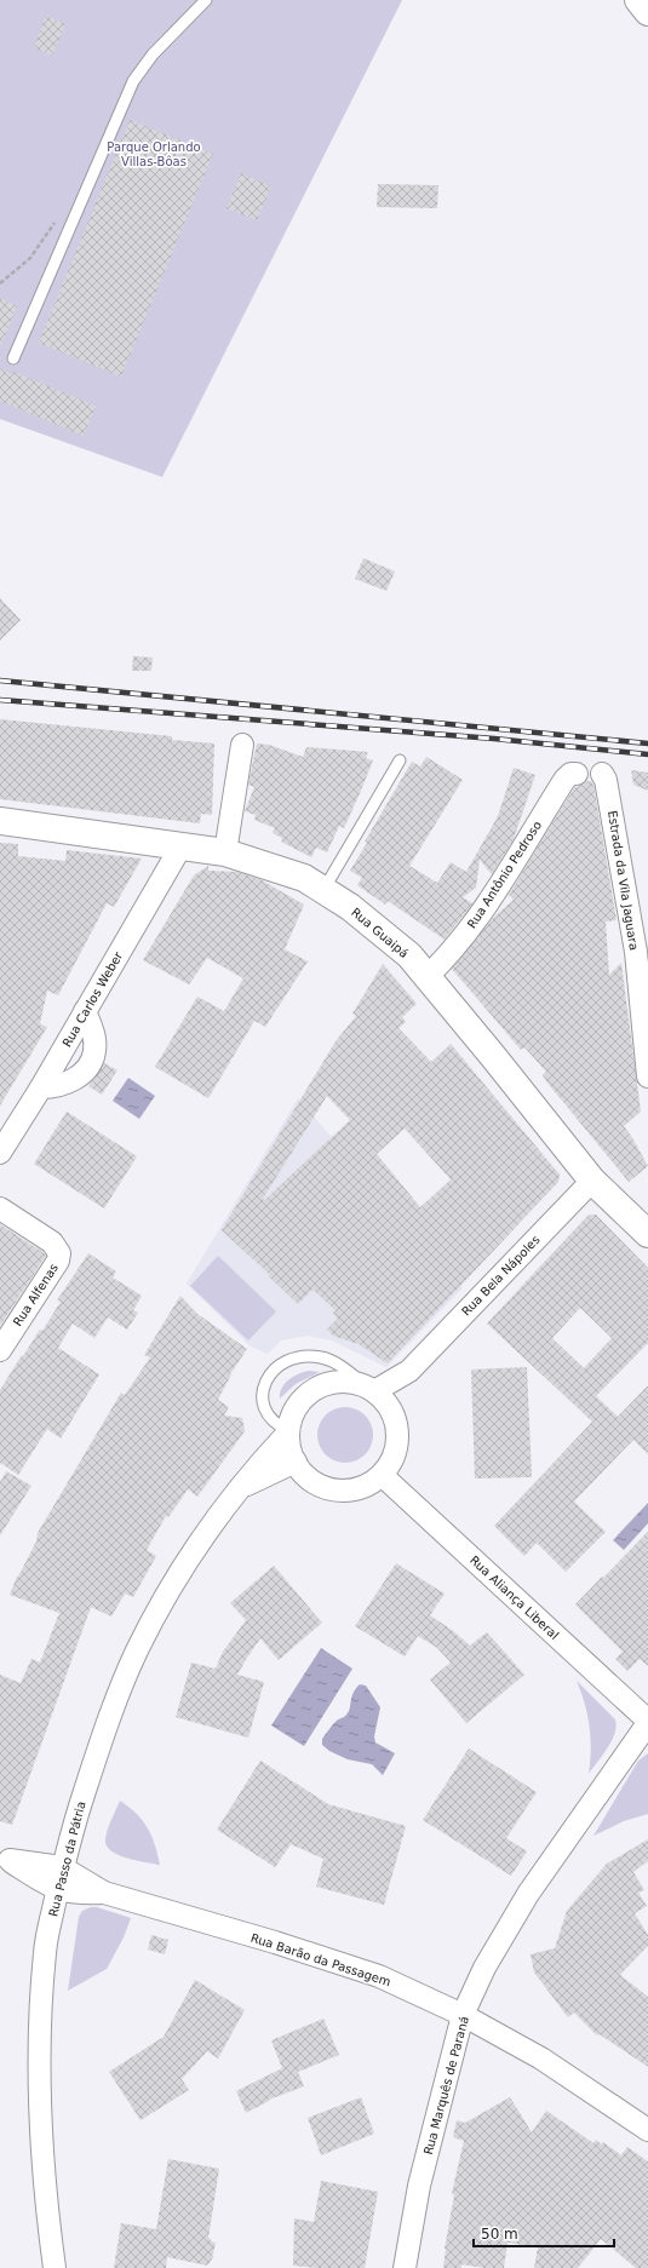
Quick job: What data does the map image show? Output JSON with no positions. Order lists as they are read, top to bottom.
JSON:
{
  "streets": {
    "main road": ["Rua Guaipá"],
    "street": [
      "Rua Antônio Pedroso",
      "Estrada da Vila Jaguara",
      "Rua Carlos Weber",
      "Rua Bela Nápoles",
      "Rua Alfenas",
      "Rua Aliança Liberal",
      "Rua Passo da Pátria",
      "Rua Barão da Passagem",
      "Rua Marquês de Paraná"
    ]
  },
  "crossings": [
    ["Rua Antônio Pedroso", "Estrada da Vila Jaguara"],
    ["Rua Antônio Pedroso", "Rua Guaipá"],
    ["Rua Guaipá", "Rua Carlos Weber"],
    ["Rua Guaipá", "Rua Bela Nápoles"],
    ["Rua Aliança Liberal", "Rua Passo da Pátria"],
    ["Rua Aliança Liberal", "Rua Marquês de Paraná"],
    ["Rua Passo da Pátria", "Rua Barão da Passagem"],
    ["Rua Barão da Passagem", "Rua Marquês de Paraná"]
  ],
  "parks": ["Parque Orlando Villas-Bôas"],
  "scale_bar": "50 m"
}
